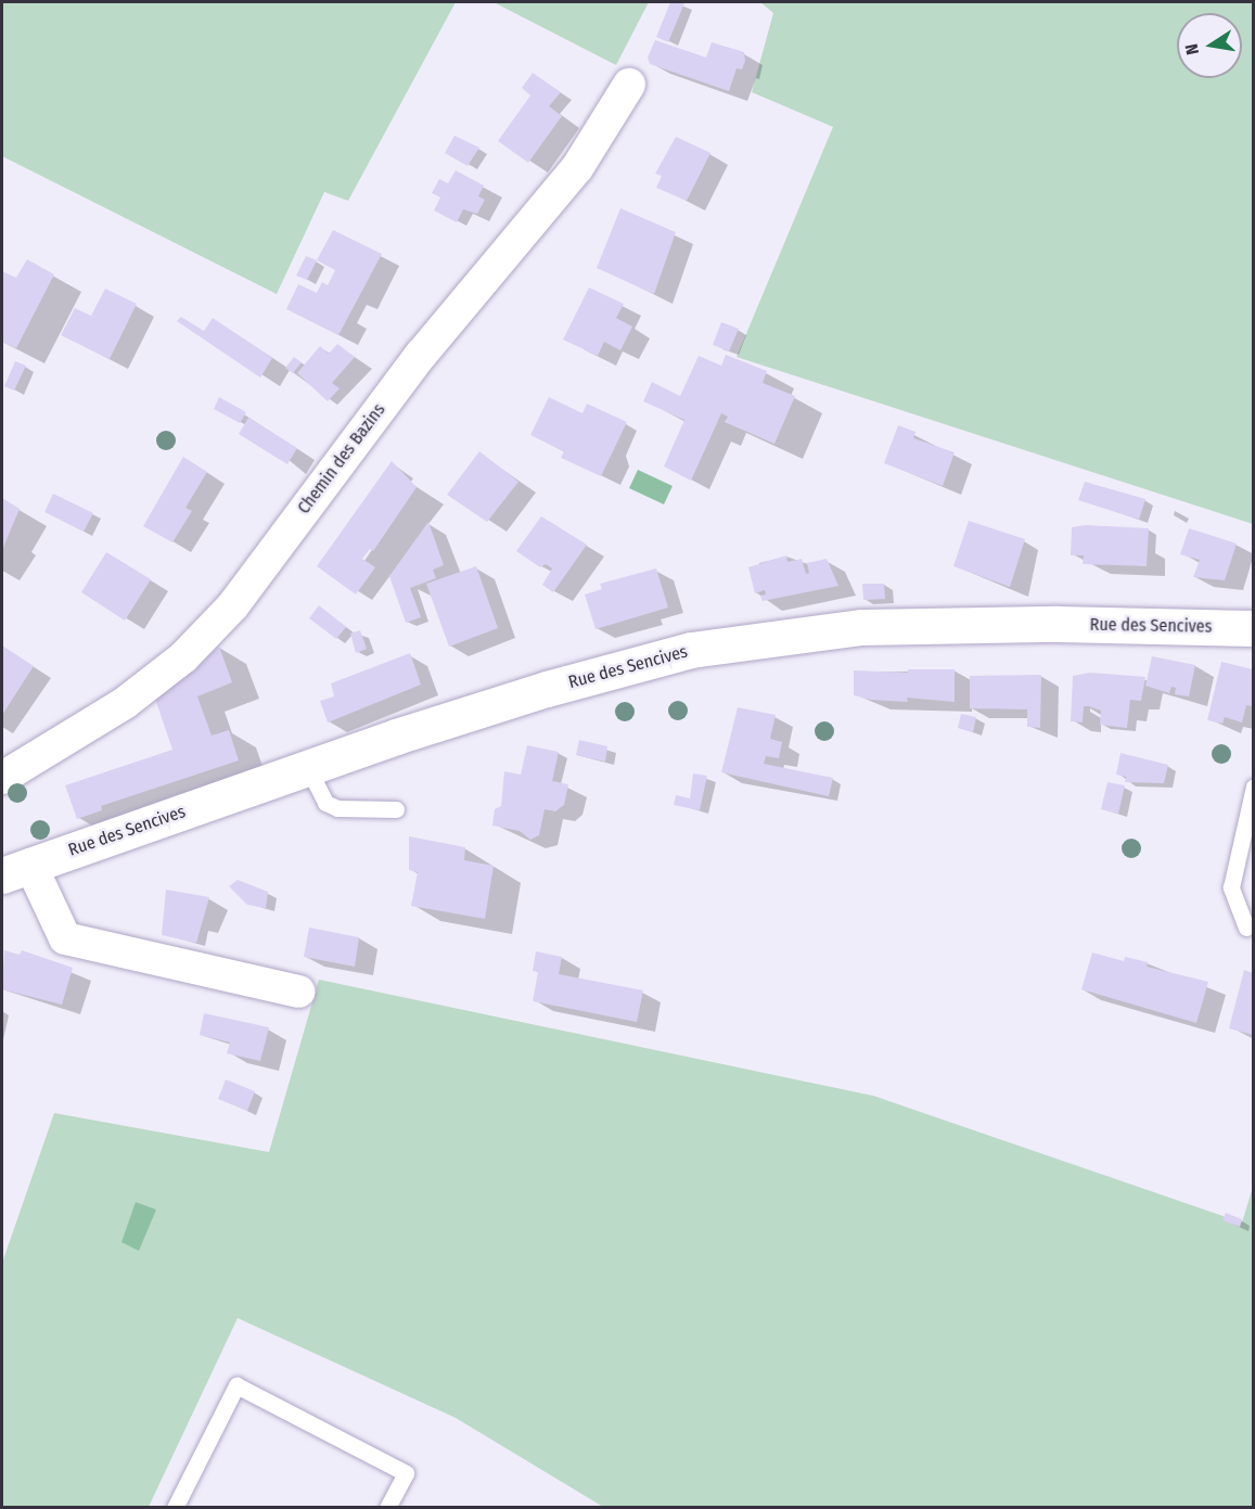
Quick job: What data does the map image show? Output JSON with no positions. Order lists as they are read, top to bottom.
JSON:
{
  "streets": {
    "street": ["Chemin des Bazins", "Rue des Sencives"]
  },
  "north": "left"
}
